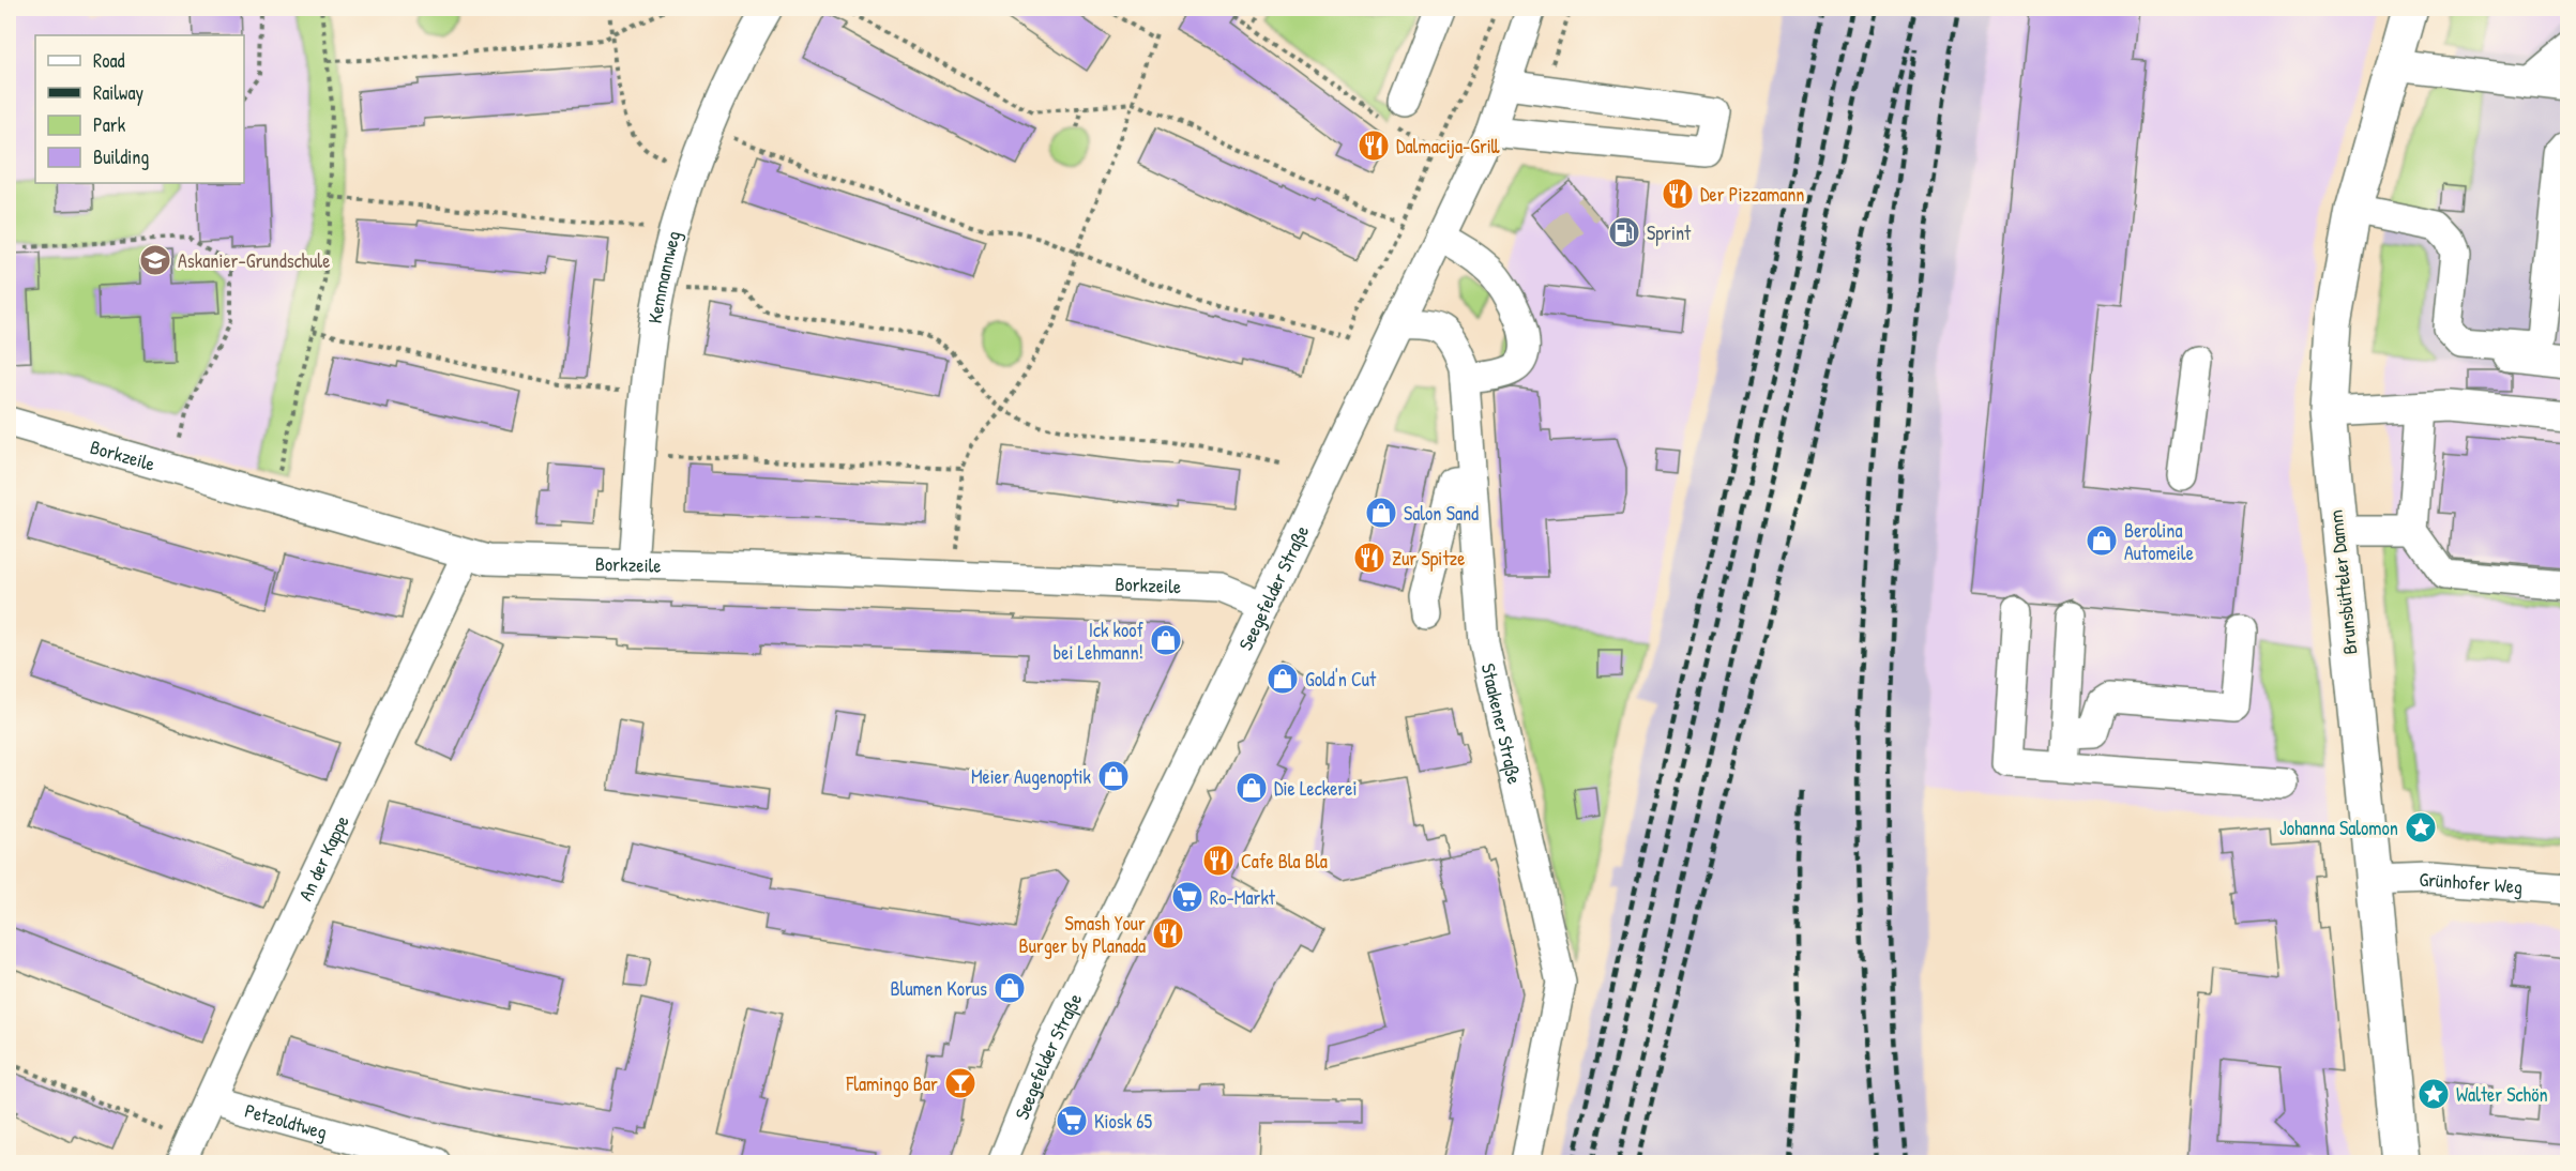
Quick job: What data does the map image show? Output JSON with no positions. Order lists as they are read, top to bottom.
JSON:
{
  "streets": {
    "main road": ["Brunsbütteler Damm"],
    "street": [
      "Kemmannweg",
      "Borkzeile",
      "Seegefelder Straße",
      "Staakener Straße",
      "An der Kappe",
      "Grünhofer Weg",
      "Petzoldtweg"
    ]
  },
  "crossings": [
    ["Kemmannweg", "Borkzeile"],
    ["Borkzeile", "Seegefelder Straße"],
    ["Borkzeile", "An der Kappe"],
    ["Brunsbütteler Damm", "Grünhofer Weg"],
    ["Seegefelder Straße", "Staakener Straße"],
    ["An der Kappe", "Petzoldtweg"]
  ],
  "places": {
    "restaurant": [
      "Dalmacija-Grill",
      "Der Pizzamann",
      "Zur Spitze",
      "Cafe Bla Bla",
      "Smash Your Burger by Planada"
    ],
    "fuel station": ["Sprint"],
    "school or university": ["Askanier-Grundschule"],
    "shop": [
      "Salon Sand",
      "Berolina Automeile",
      "Ick koof bei Lehmann!",
      "Gold'n Cut",
      "Meier Augenoptik",
      "Die Leckerei",
      "Blumen Korus"
    ],
    "place": ["Johanna Salomon", "Walter Schön"],
    "supermarket": ["Ro-Markt", "Kiosk 65"],
    "bar": ["Flamingo Bar"]
  },
  "legend": [
    "Road",
    "Railway",
    "Park",
    "Building"
  ]
}
